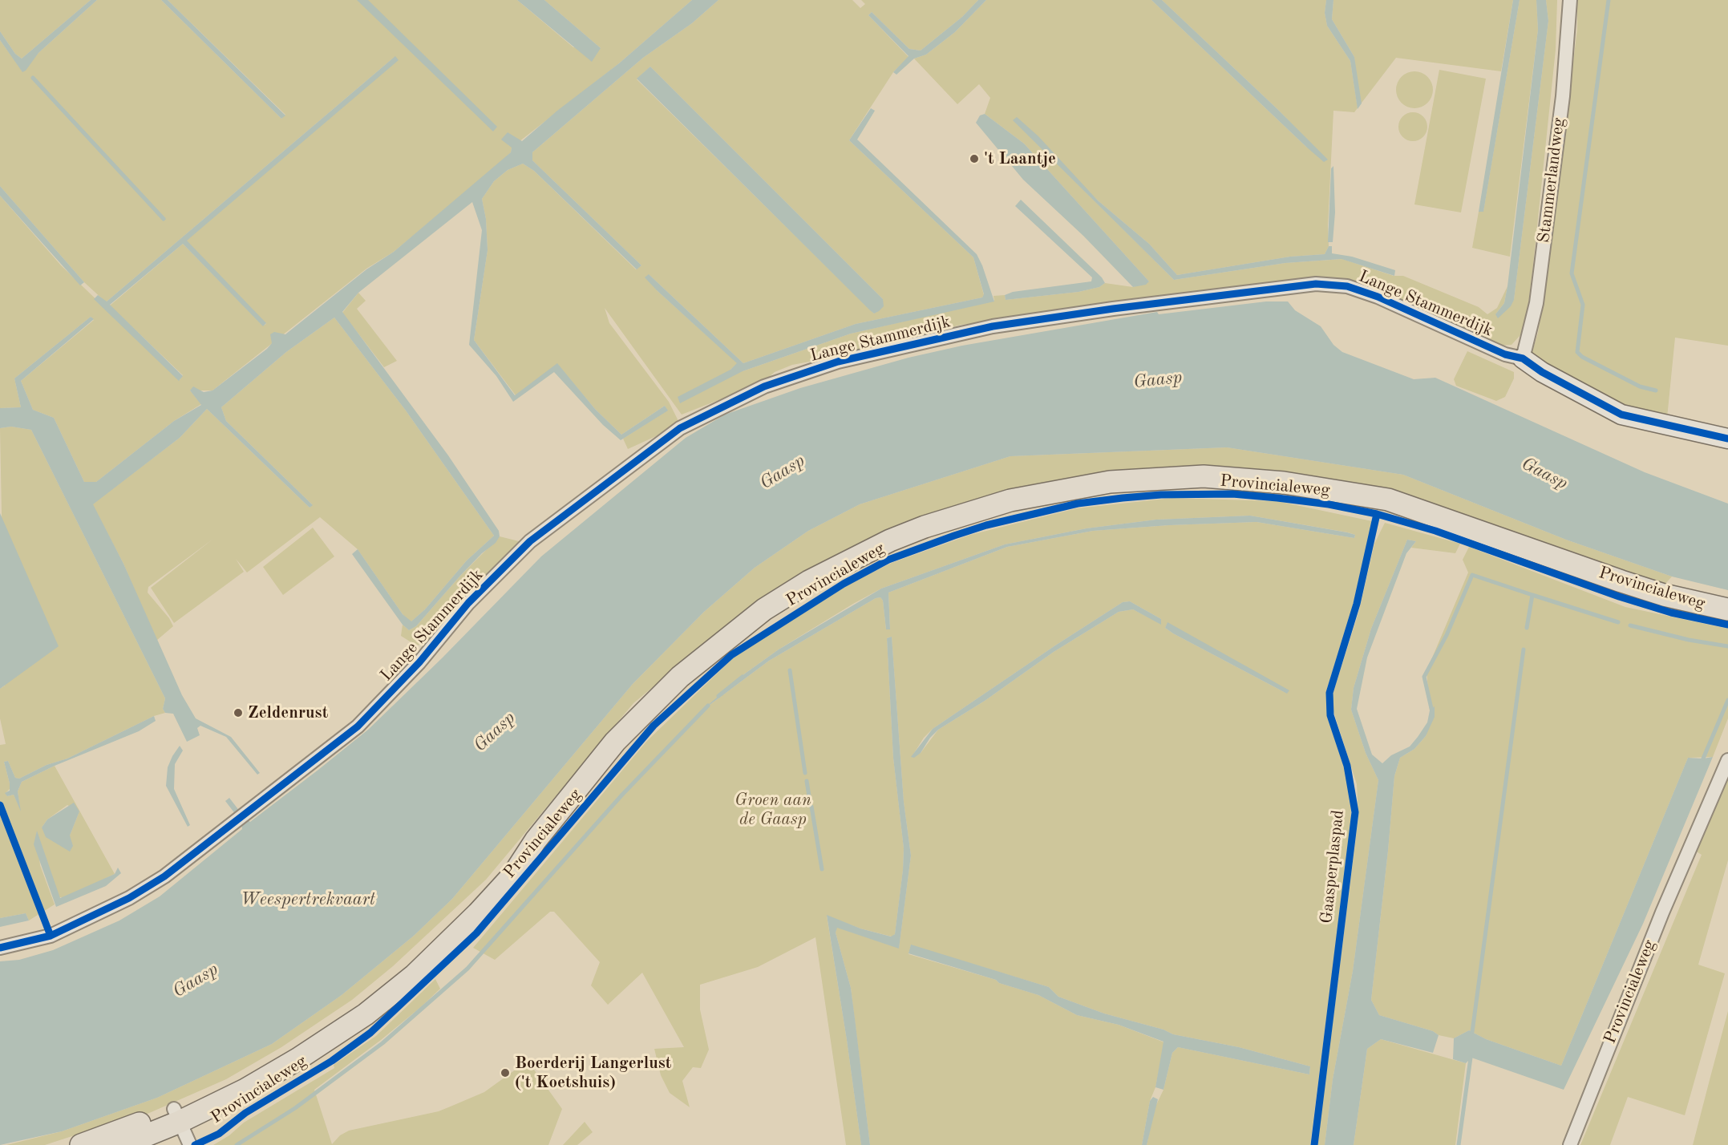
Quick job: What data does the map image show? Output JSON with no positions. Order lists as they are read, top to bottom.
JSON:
{
  "streets": {
    "main road": ["Provincialeweg"],
    "street": ["Stammerlandweg", "Lange Stammerdijk"],
    "cycle path": ["Gaasperplaspad"]
  },
  "crossings": [
    ["Stammerlandweg", "Lange Stammerdijk"]
  ],
  "water": ["Gaasp", "Weespertrekvaart"],
  "parks": ["Groen aan de Gaasp"],
  "places": ["'t Laantje", "Zeldenrust", "Boerderij Langerlust ('t Koetshuis)"]
}
